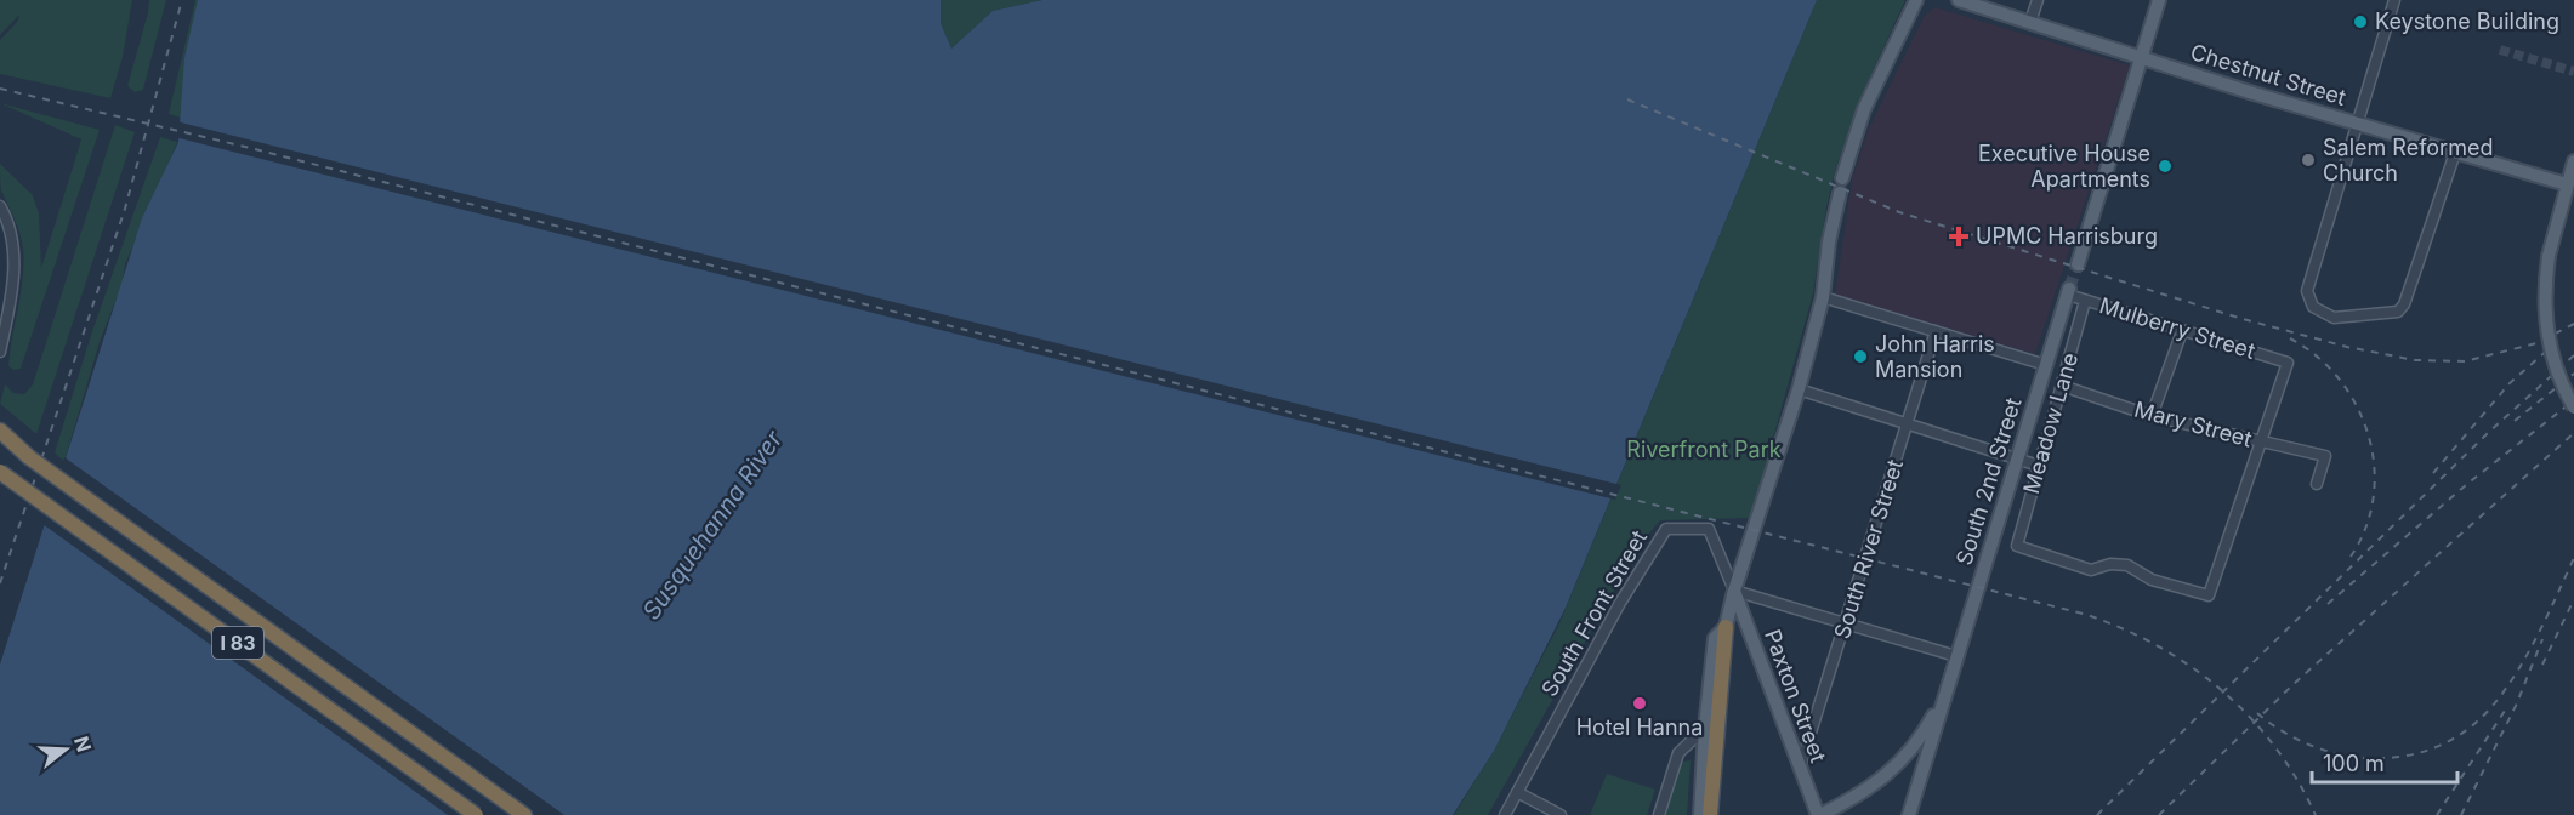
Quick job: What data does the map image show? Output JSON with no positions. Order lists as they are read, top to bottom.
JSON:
{
  "streets": {
    "highway": ["I 83"],
    "main road": ["Chestnut Street", "South 2nd Street", "Paxton Street"],
    "street": [
      "Mulberry Street",
      "Meadow Lane",
      "Mary Street",
      "South River Street",
      "South Front Street"
    ]
  },
  "crossings": [
    ["Mulberry Street", "Meadow Lane"],
    ["Mulberry Street", "Mary Street"],
    ["Mulberry Street", "South 2nd Street"],
    ["Meadow Lane", "Mary Street"],
    ["South 2nd Street", "Paxton Street"],
    ["South River Street", "Paxton Street"],
    ["South Front Street", "Paxton Street"]
  ],
  "water": ["Susquehanna River"],
  "parks": ["Riverfront Park"],
  "places": {
    "other": [
      "Keystone Building",
      "Salem Reformed Church",
      "Executive House Apartments",
      "John Harris Mansion",
      "Hotel Hanna"
    ],
    "health": ["UPMC Harrisburg"]
  },
  "scale_bar": "100 m",
  "north": "right"
}
